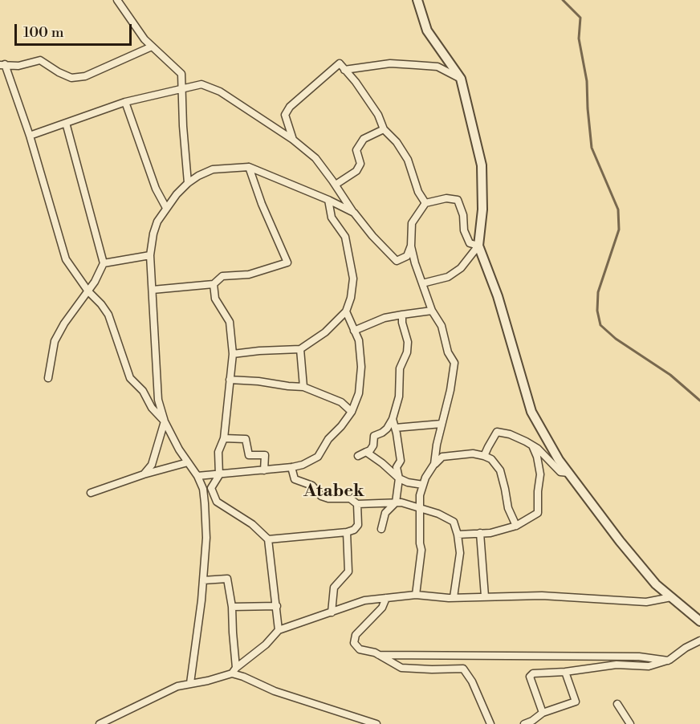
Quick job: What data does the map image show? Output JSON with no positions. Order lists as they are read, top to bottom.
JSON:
{
  "districts": ["Atabek"],
  "scale_bar": "100 m"
}
